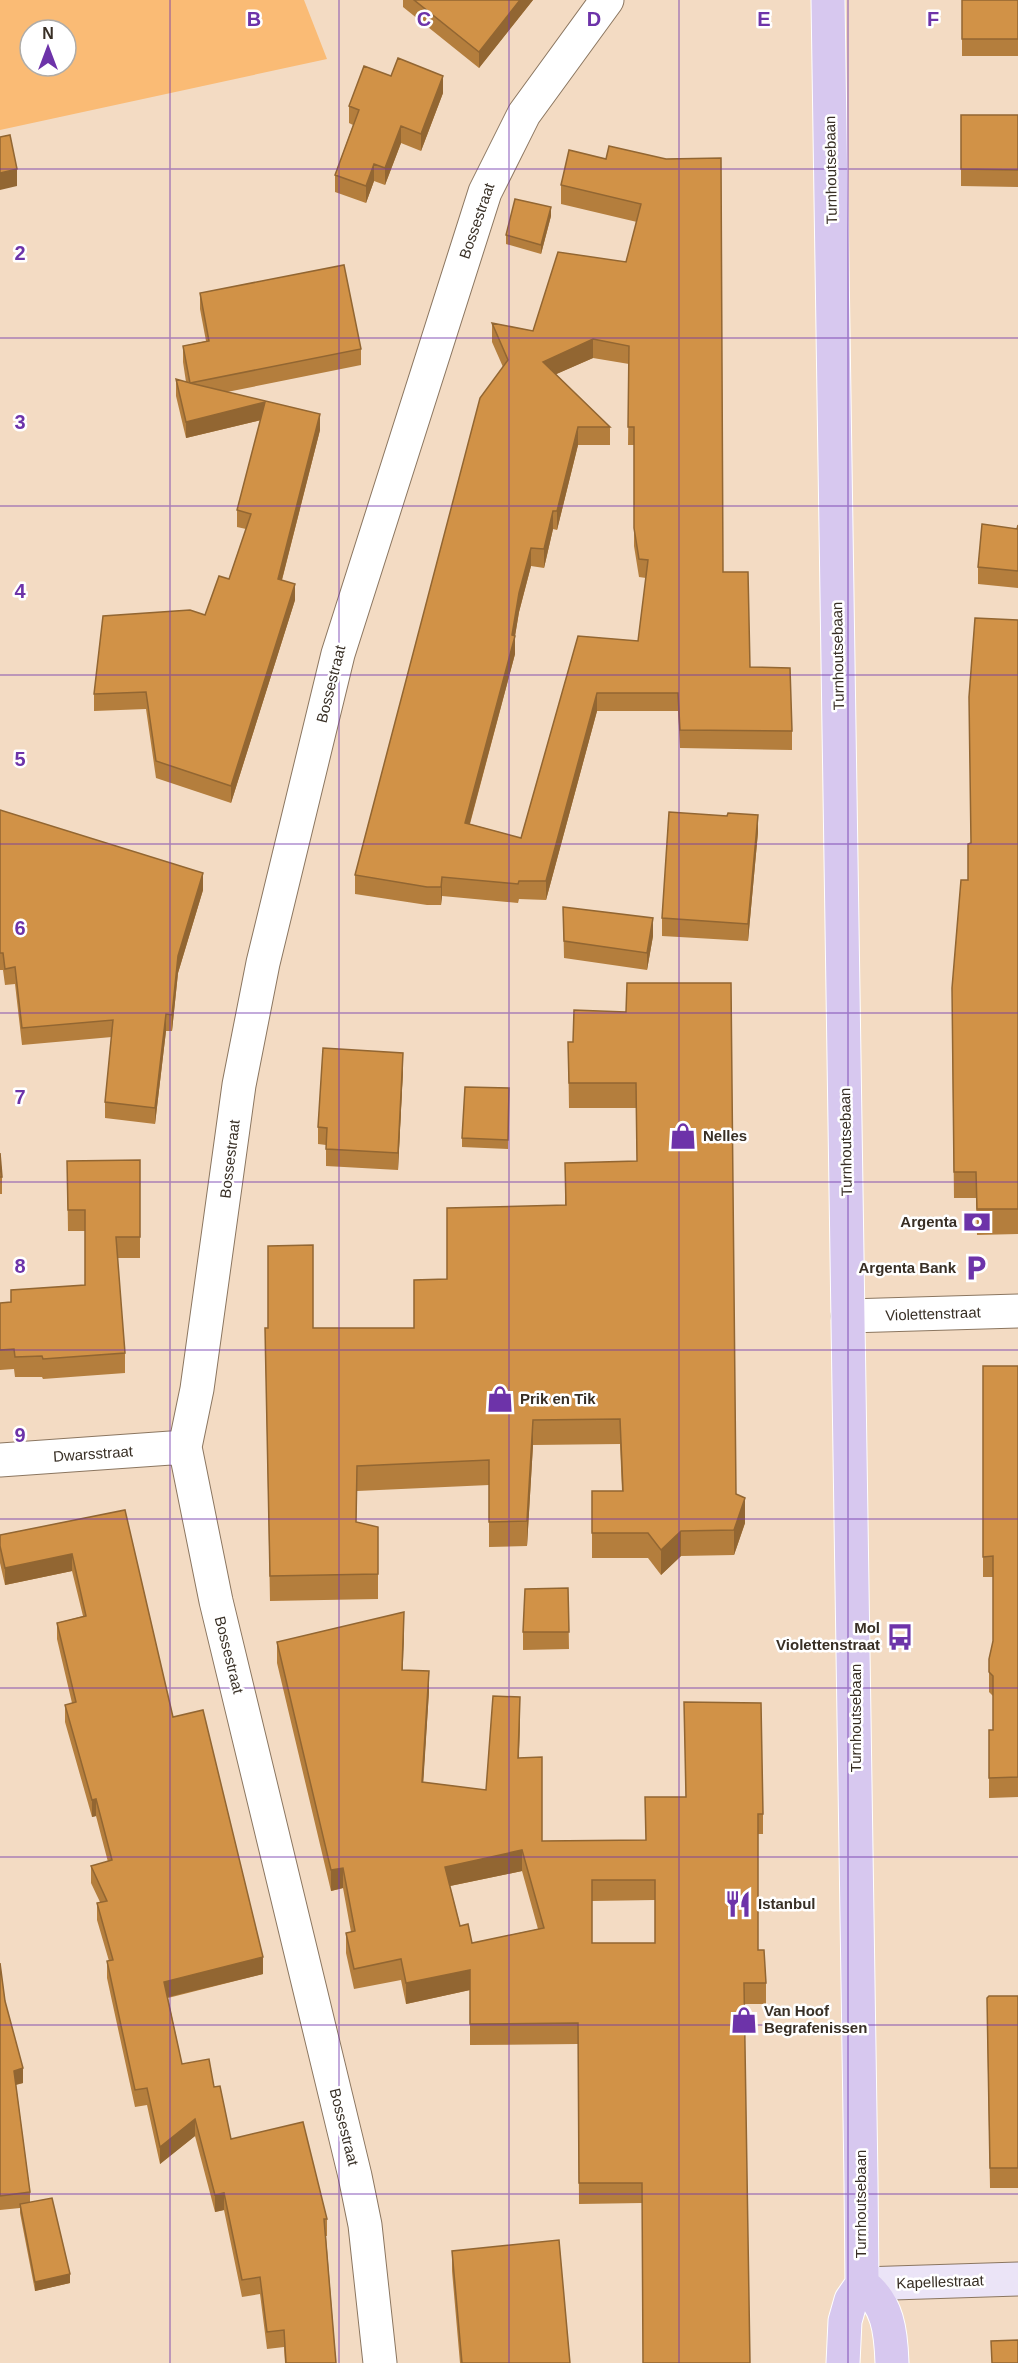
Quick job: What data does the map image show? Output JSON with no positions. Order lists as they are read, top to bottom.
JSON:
{
  "streets": {
    "main road": ["Turnhoutsebaan"],
    "street": [
      "Bossestraat",
      "Violettenstraat",
      "Dwarsstraat",
      "Kapellestraat"
    ]
  },
  "crossings": [
    ["Turnhoutsebaan", "Violettenstraat"],
    ["Turnhoutsebaan", "Kapellestraat"],
    ["Bossestraat", "Dwarsstraat"]
  ],
  "places": {
    "shop": ["Nelles", "Prik en Tik", "Van Hoof Begrafenissen"],
    "bank": ["Argenta"],
    "parking": ["Argenta Bank"],
    "bus stop": ["Mol Violettenstraat"],
    "restaurant": ["Istanbul"]
  },
  "north": "top",
  "grid": {
    "columns": [
      "B",
      "C",
      "D",
      "E",
      "F"
    ],
    "rows": [
      "2",
      "3",
      "4",
      "5",
      "6",
      "7",
      "8",
      "9"
    ]
  }
}
